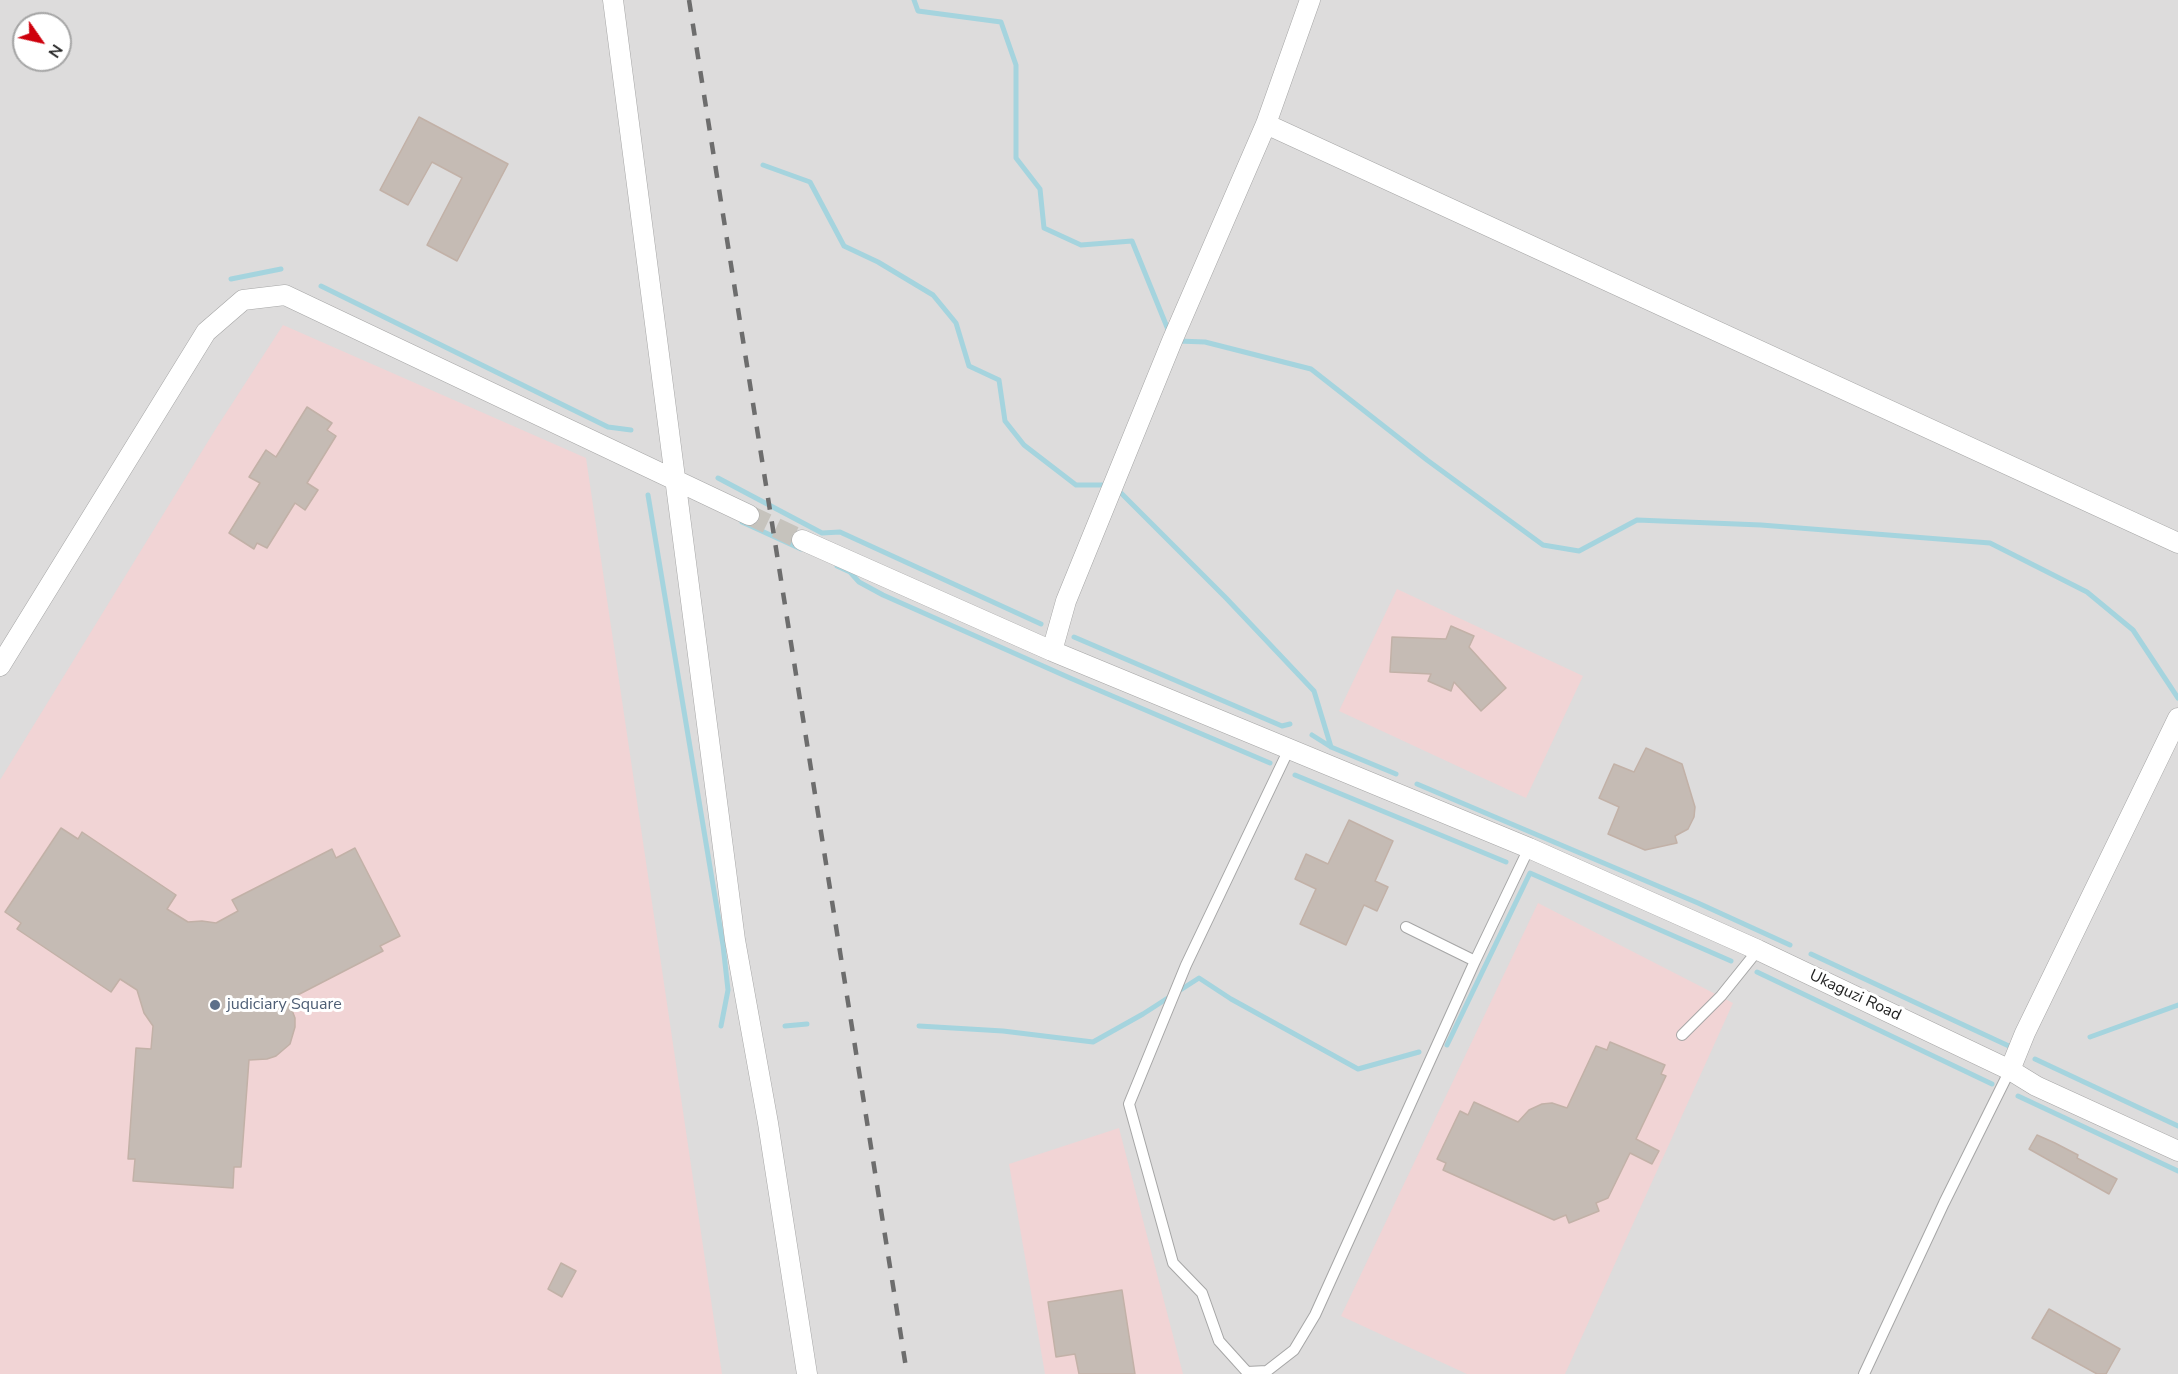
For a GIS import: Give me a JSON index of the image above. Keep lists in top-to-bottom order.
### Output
{
  "streets": {
    "street": ["Ukaguzi Road"]
  },
  "places": ["judiciary Square"],
  "north": "bottom right"
}
